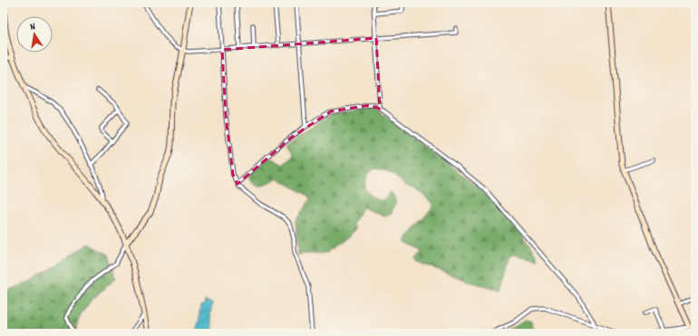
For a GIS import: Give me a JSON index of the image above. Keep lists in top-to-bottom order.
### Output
{
  "north": "top"
}
